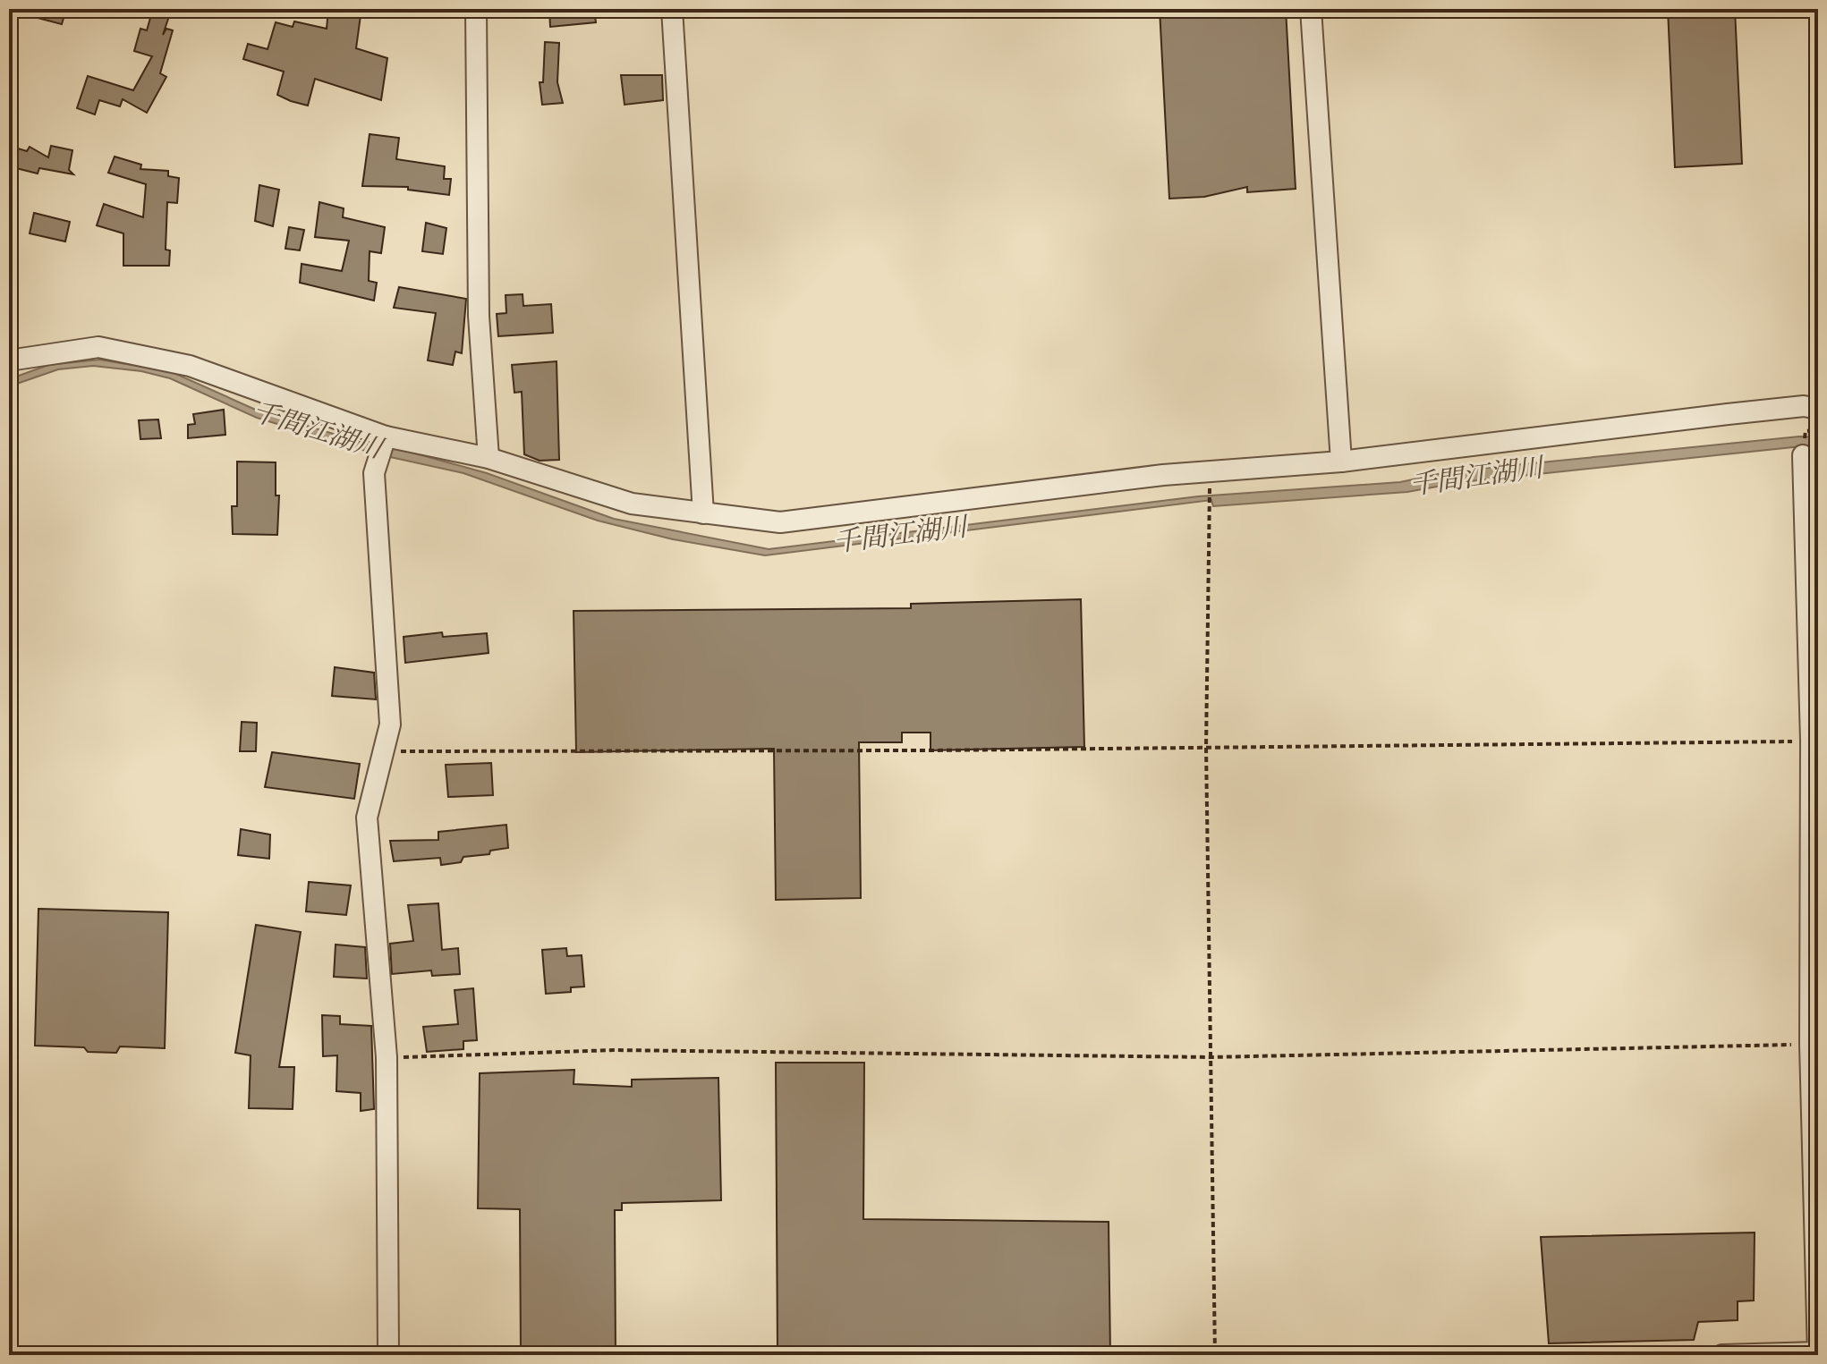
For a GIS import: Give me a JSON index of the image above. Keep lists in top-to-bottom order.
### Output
{
  "water": ["千間江湖川"]
}
